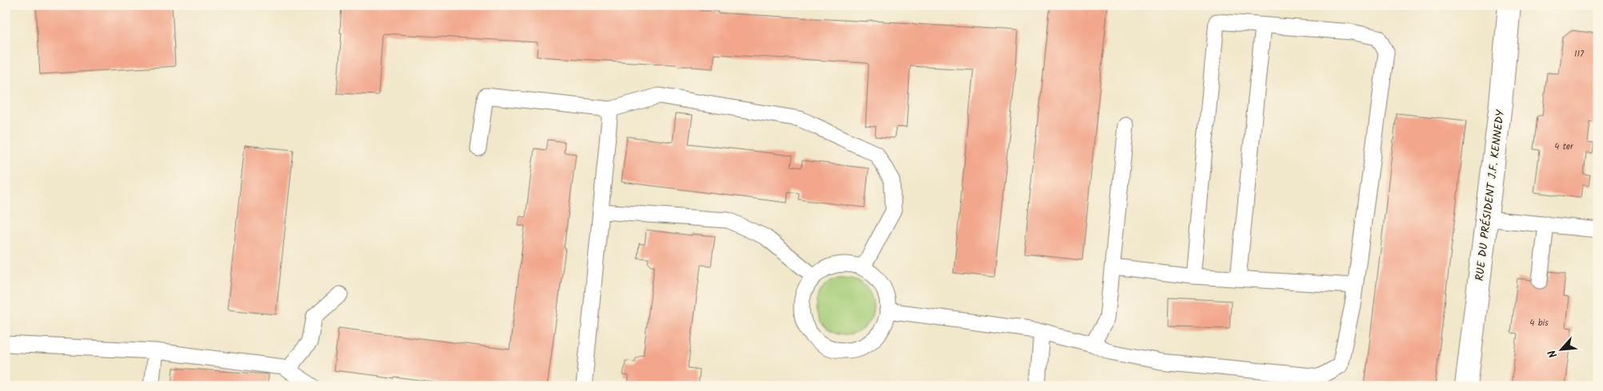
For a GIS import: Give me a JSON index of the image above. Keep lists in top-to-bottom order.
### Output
{
  "streets": {
    "street": ["RUE DU PRÉSIDENT J.F. KENNEDY"]
  },
  "house_numbers": ["117", "4 ter", "4 bis"],
  "north": "bottom left"
}
